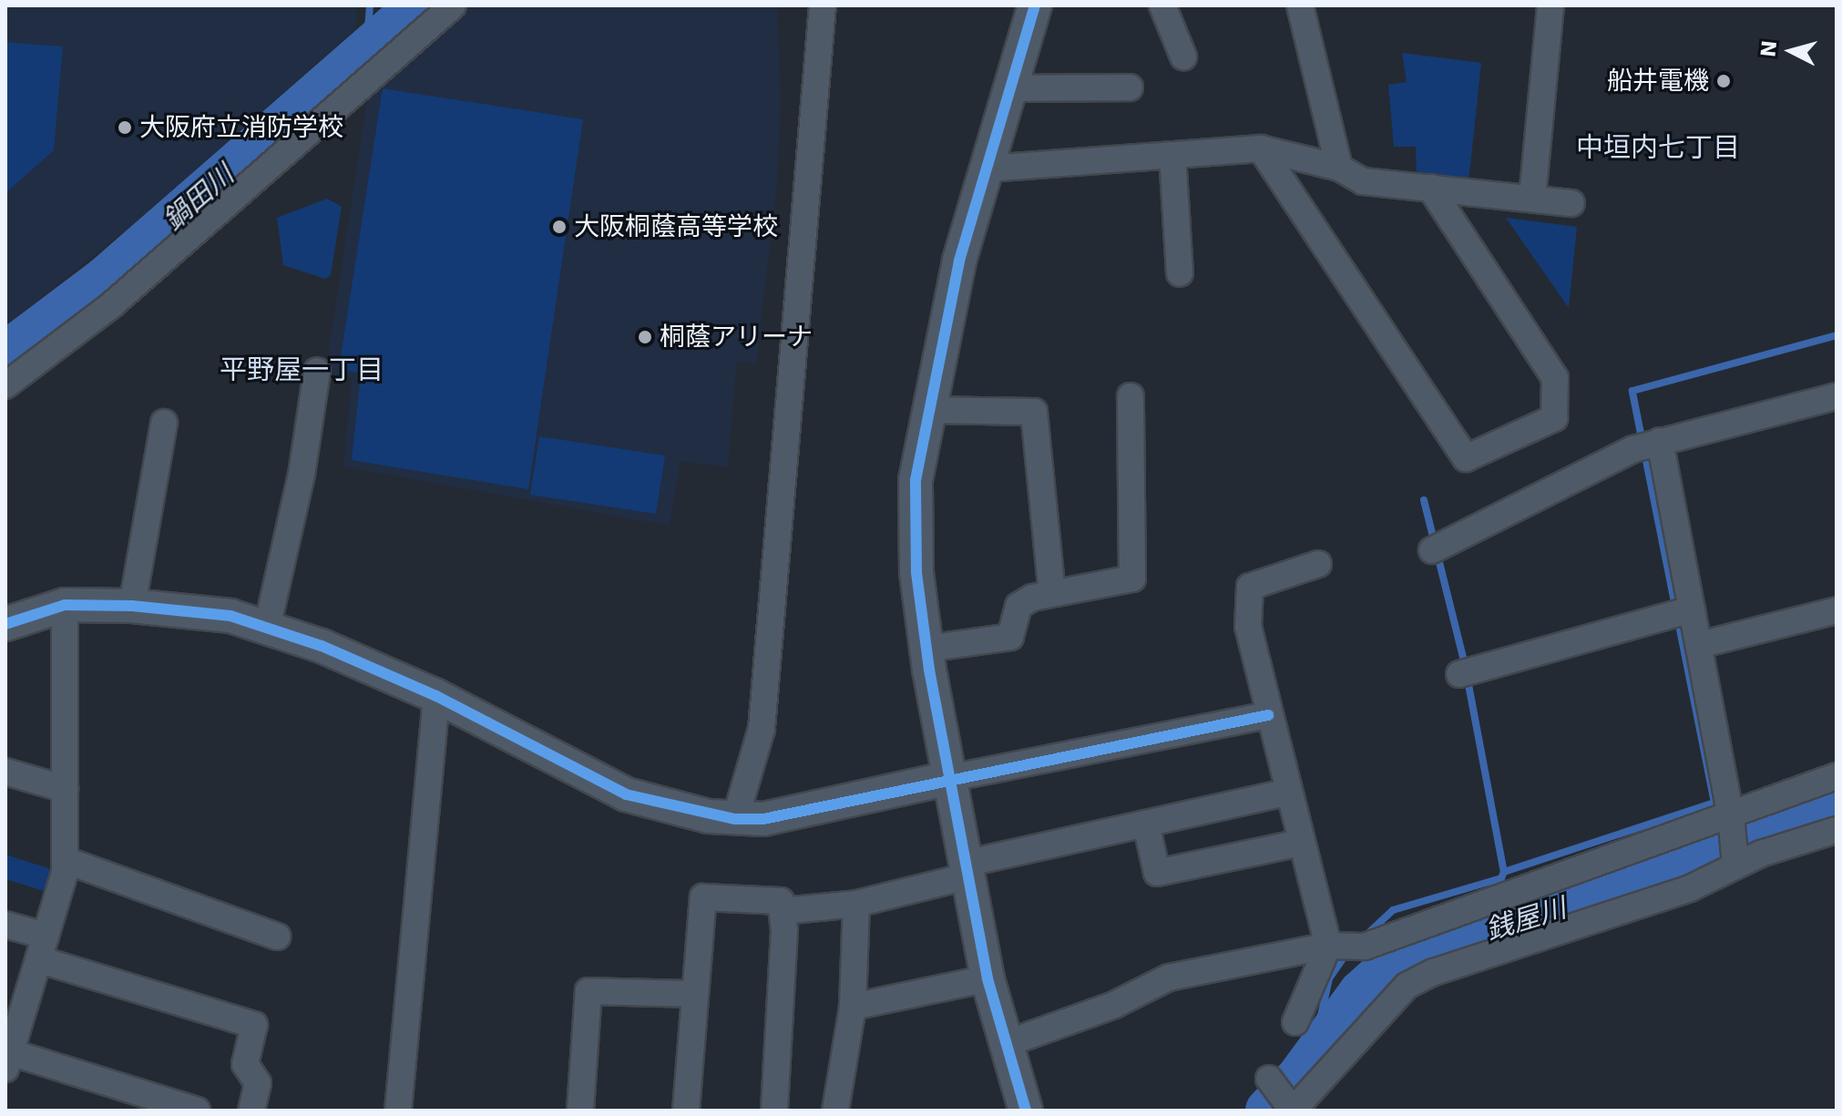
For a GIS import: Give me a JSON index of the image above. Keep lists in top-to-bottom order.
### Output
{
  "districts": ["中垣内七丁目", "平野屋一丁目"],
  "water": ["鍋田川", "銭屋川"],
  "places": [
    "船井電機",
    "大阪府立消防学校",
    "大阪桐蔭高等学校",
    "桐蔭アリーナ"
  ],
  "north": "left"
}
